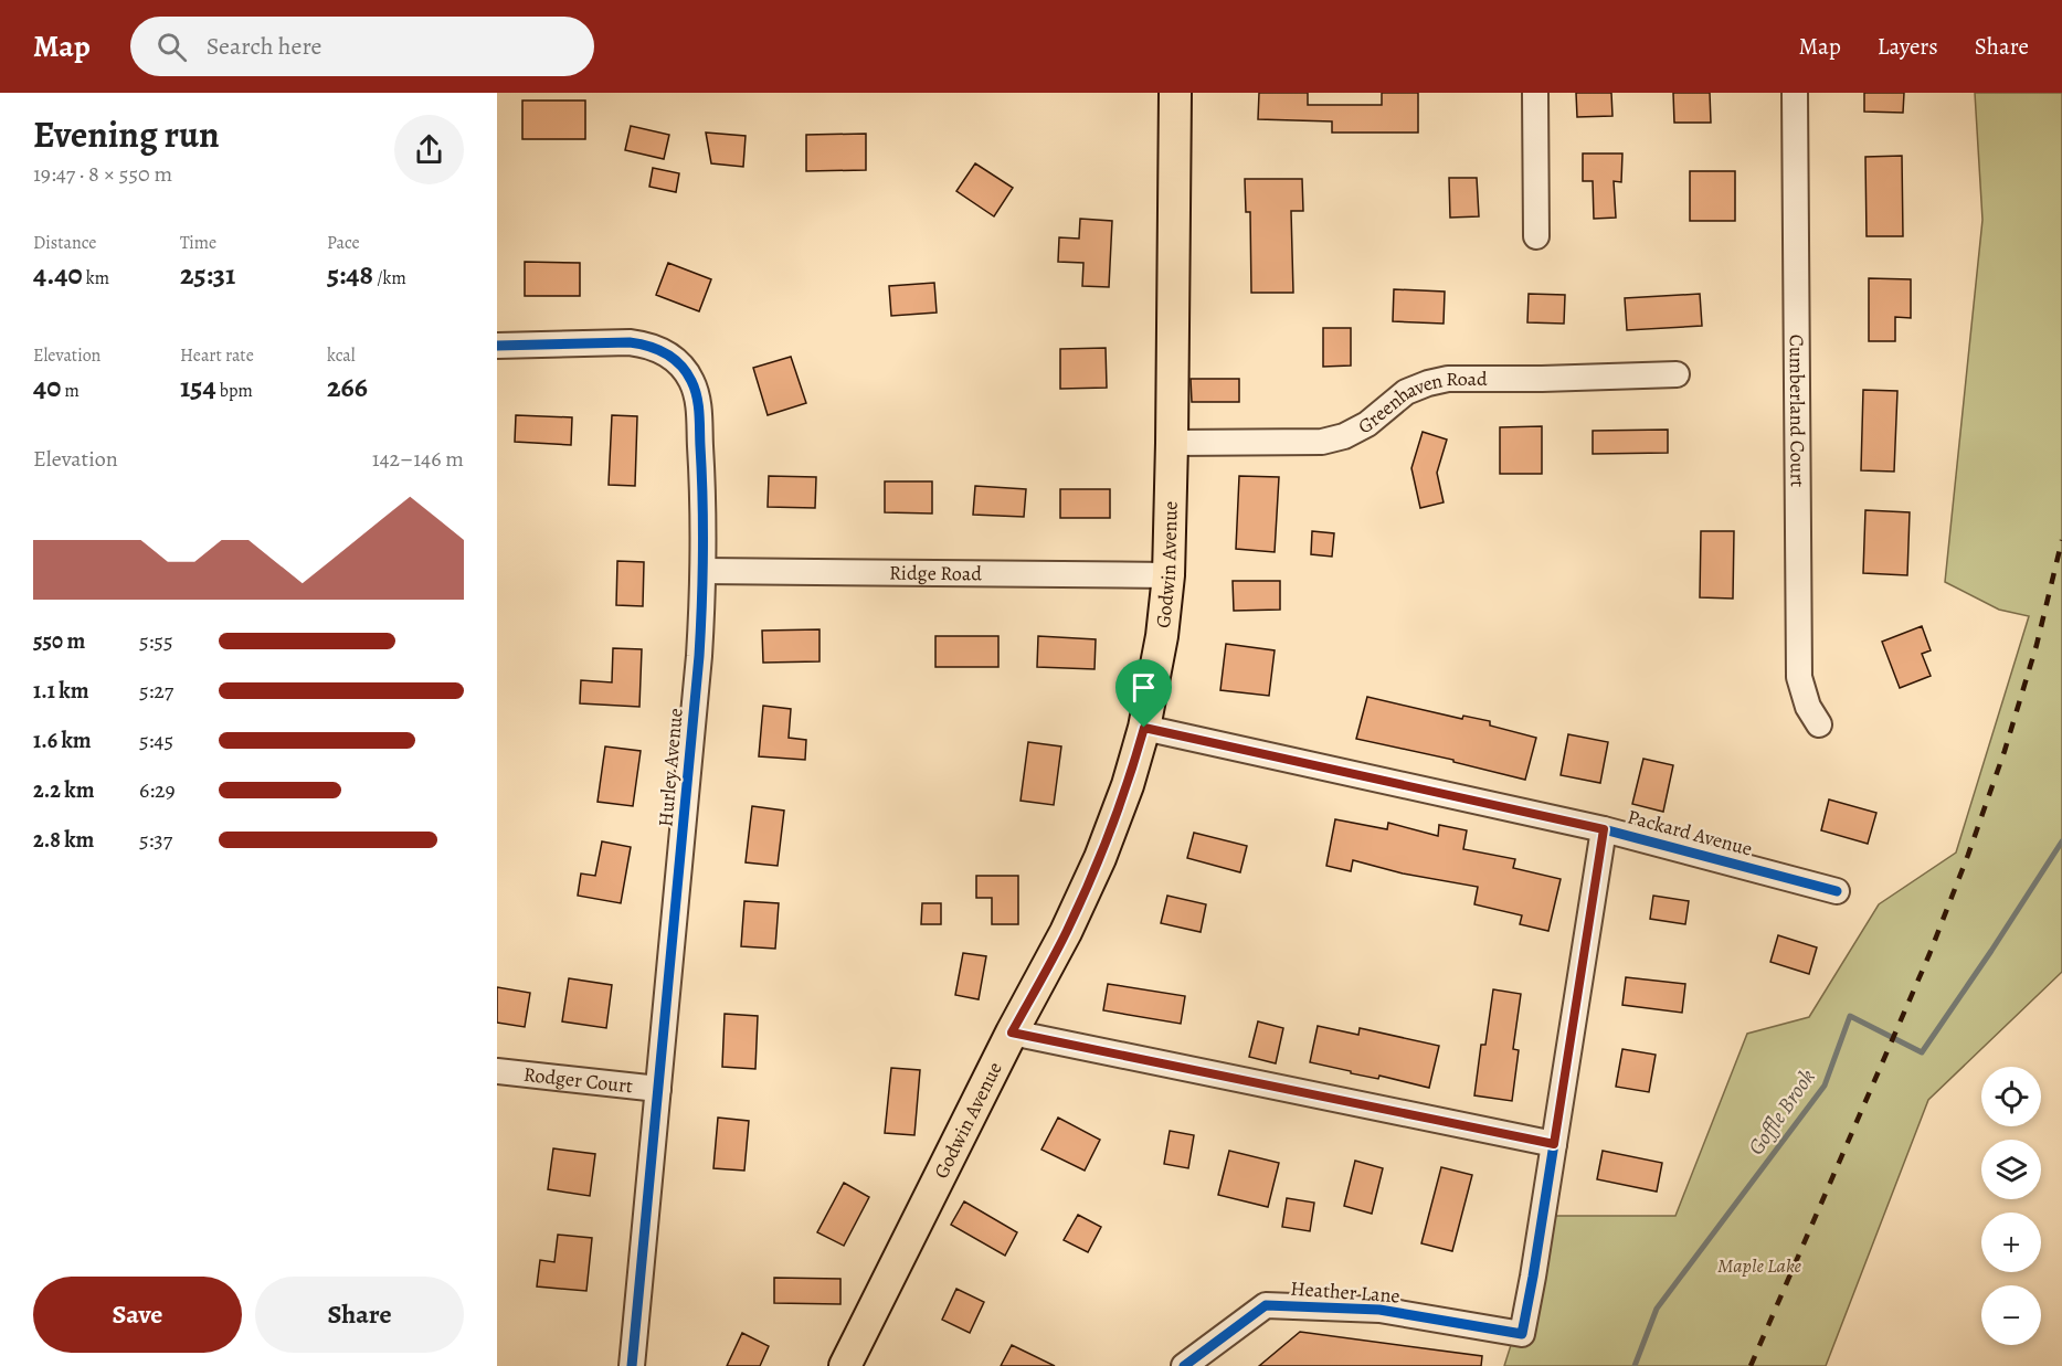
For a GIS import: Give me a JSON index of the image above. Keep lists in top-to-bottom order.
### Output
{
  "streets": {
    "main road": ["Godwin Avenue"],
    "street": [
      "Greenhaven Road",
      "Cumberland Court",
      "Ridge Road",
      "Hurley Avenue",
      "Packard Avenue",
      "Rodger Court",
      "Heather Lane"
    ]
  },
  "crossings": [
    ["Greenhaven Road", "Godwin Avenue"],
    ["Godwin Avenue", "Ridge Road"],
    ["Godwin Avenue", "Packard Avenue"],
    ["Ridge Road", "Hurley Avenue"],
    ["Hurley Avenue", "Rodger Court"]
  ],
  "water": ["Goffle Brook"],
  "parks": ["Maple Lake"],
  "page": {
    "header": "Map",
    "search": "Search here",
    "nav": ["Map", "Layers", "Share"],
    "heading": ["Evening run", "19:47 · 8 × 550 m"],
    "stats": [
      ["Distance", "4.40 km"],
      ["Time", "25:31"],
      ["Pace", "5:48 /km"],
      ["Elevation", "40 m"],
      ["Heart rate", "154 bpm"],
      ["kcal", "266"]
    ],
    "chart": ["Elevation", "142–146 m"],
    "list": [
      {
        "name": "550 m",
        "note": "5:55"
      },
      {
        "name": "1.1 km",
        "note": "5:27"
      },
      {
        "name": "1.6 km",
        "note": "5:45"
      },
      {
        "name": "2.2 km",
        "note": "6:29"
      },
      {
        "name": "2.8 km",
        "note": "5:37"
      }
    ],
    "map_buttons": ["+", "−"],
    "buttons": ["Save", "Share"]
  }
}
